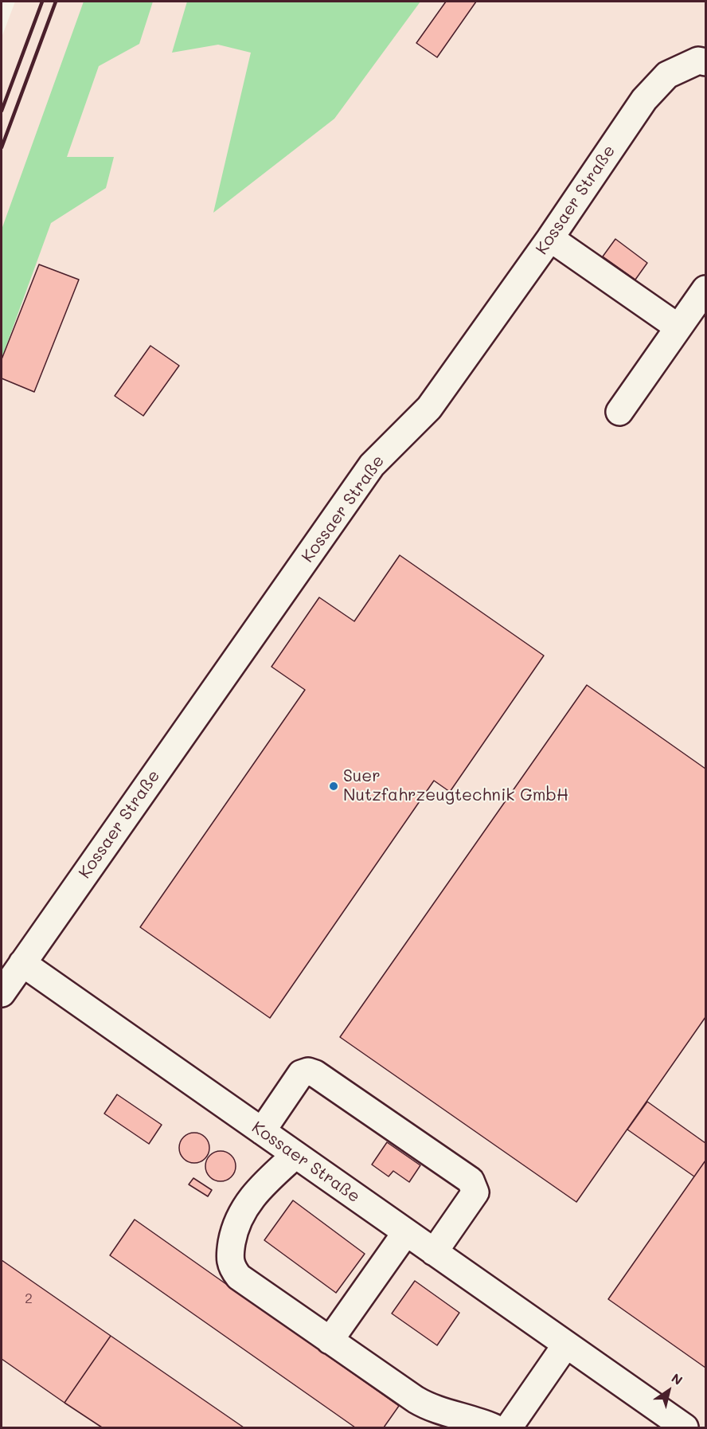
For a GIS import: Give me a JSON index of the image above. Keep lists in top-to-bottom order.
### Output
{
  "streets": {
    "lane": ["Kossaer Straße"]
  },
  "places": ["Suer Nutzfahrzeugtechnik GmbH"],
  "house_numbers": ["2"],
  "north": "top right"
}
